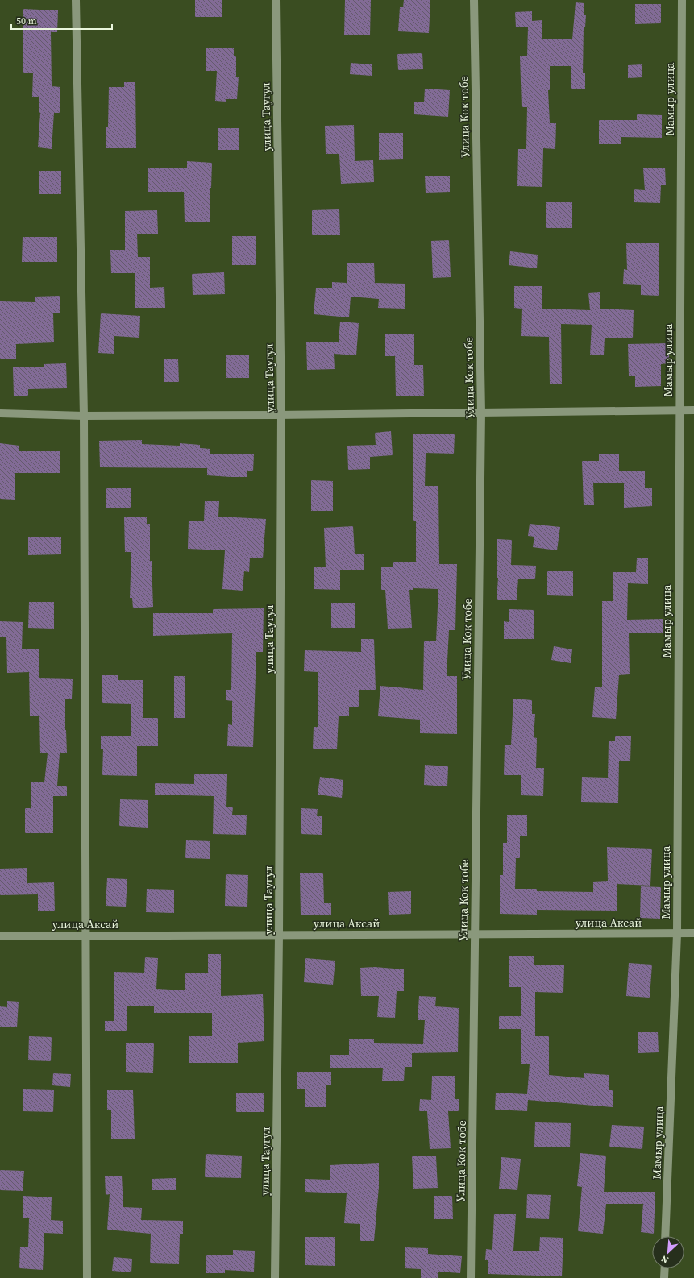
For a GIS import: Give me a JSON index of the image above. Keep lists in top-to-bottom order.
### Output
{
  "streets": {
    "street": [
      "Мамыр улица",
      "улица Таугул",
      "Улица Кок тобе",
      "улица Аксай"
    ]
  },
  "crossings": [
    ["Мамыр улица", "улица Аксай"],
    ["улица Таугул", "улица Аксай"],
    ["Улица Кок тобе", "улица Аксай"]
  ],
  "scale_bar": "50 m",
  "north": "bottom left"
}
